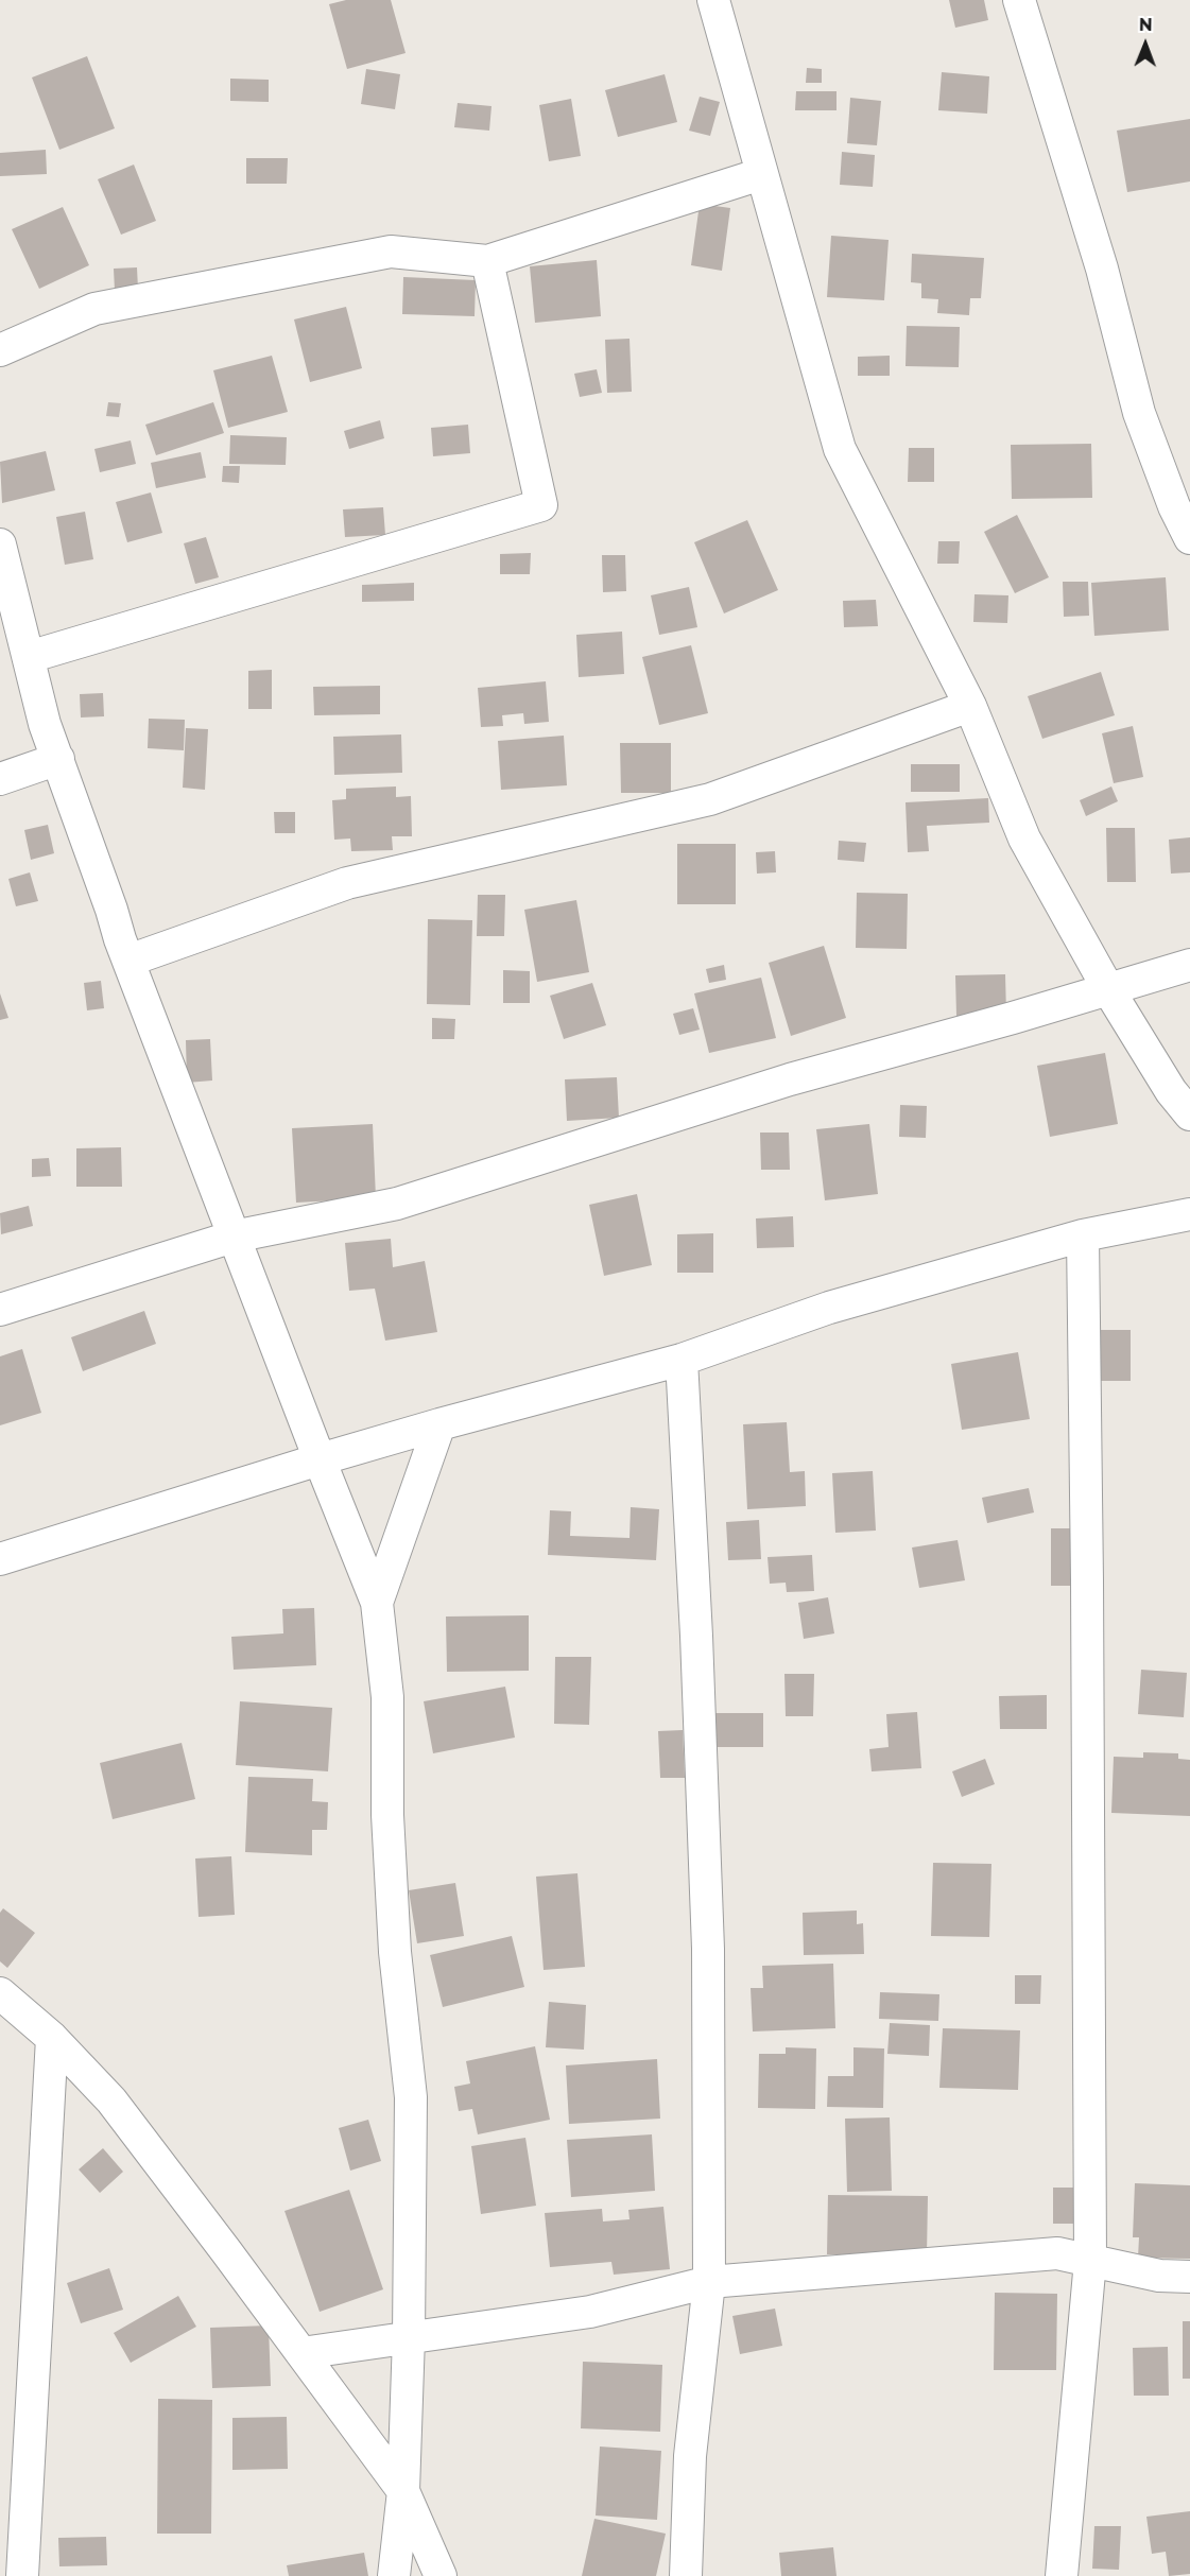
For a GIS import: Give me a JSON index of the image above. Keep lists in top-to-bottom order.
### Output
{
  "north": "top"
}
